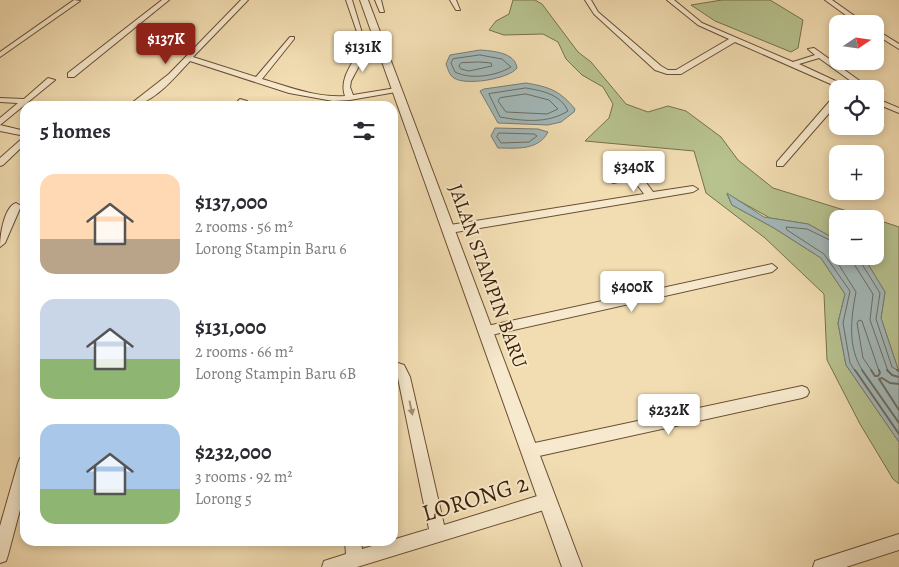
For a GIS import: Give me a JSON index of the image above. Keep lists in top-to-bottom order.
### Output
{
  "streets": {
    "street": ["JALAN STAMPIN BARU", "LORONG 2"]
  },
  "crossings": [
    ["JALAN STAMPIN BARU", "LORONG 2"]
  ],
  "north": "right",
  "page": {
    "map_buttons": ["+", "−"],
    "price": [
      "$137K",
      "$131K",
      "$340K",
      "$400K",
      "$232K"
    ],
    "heading": "5 homes",
    "list": [
      {
        "name": "$137,000",
        "note": "2 rooms · 56 m² · Lorong Stampin Baru 6"
      },
      {
        "name": "$131,000",
        "note": "2 rooms · 66 m² · Lorong Stampin Baru 6B"
      },
      {
        "name": "$232,000",
        "note": "3 rooms · 92 m² · Lorong 5"
      }
    ]
  }
}
